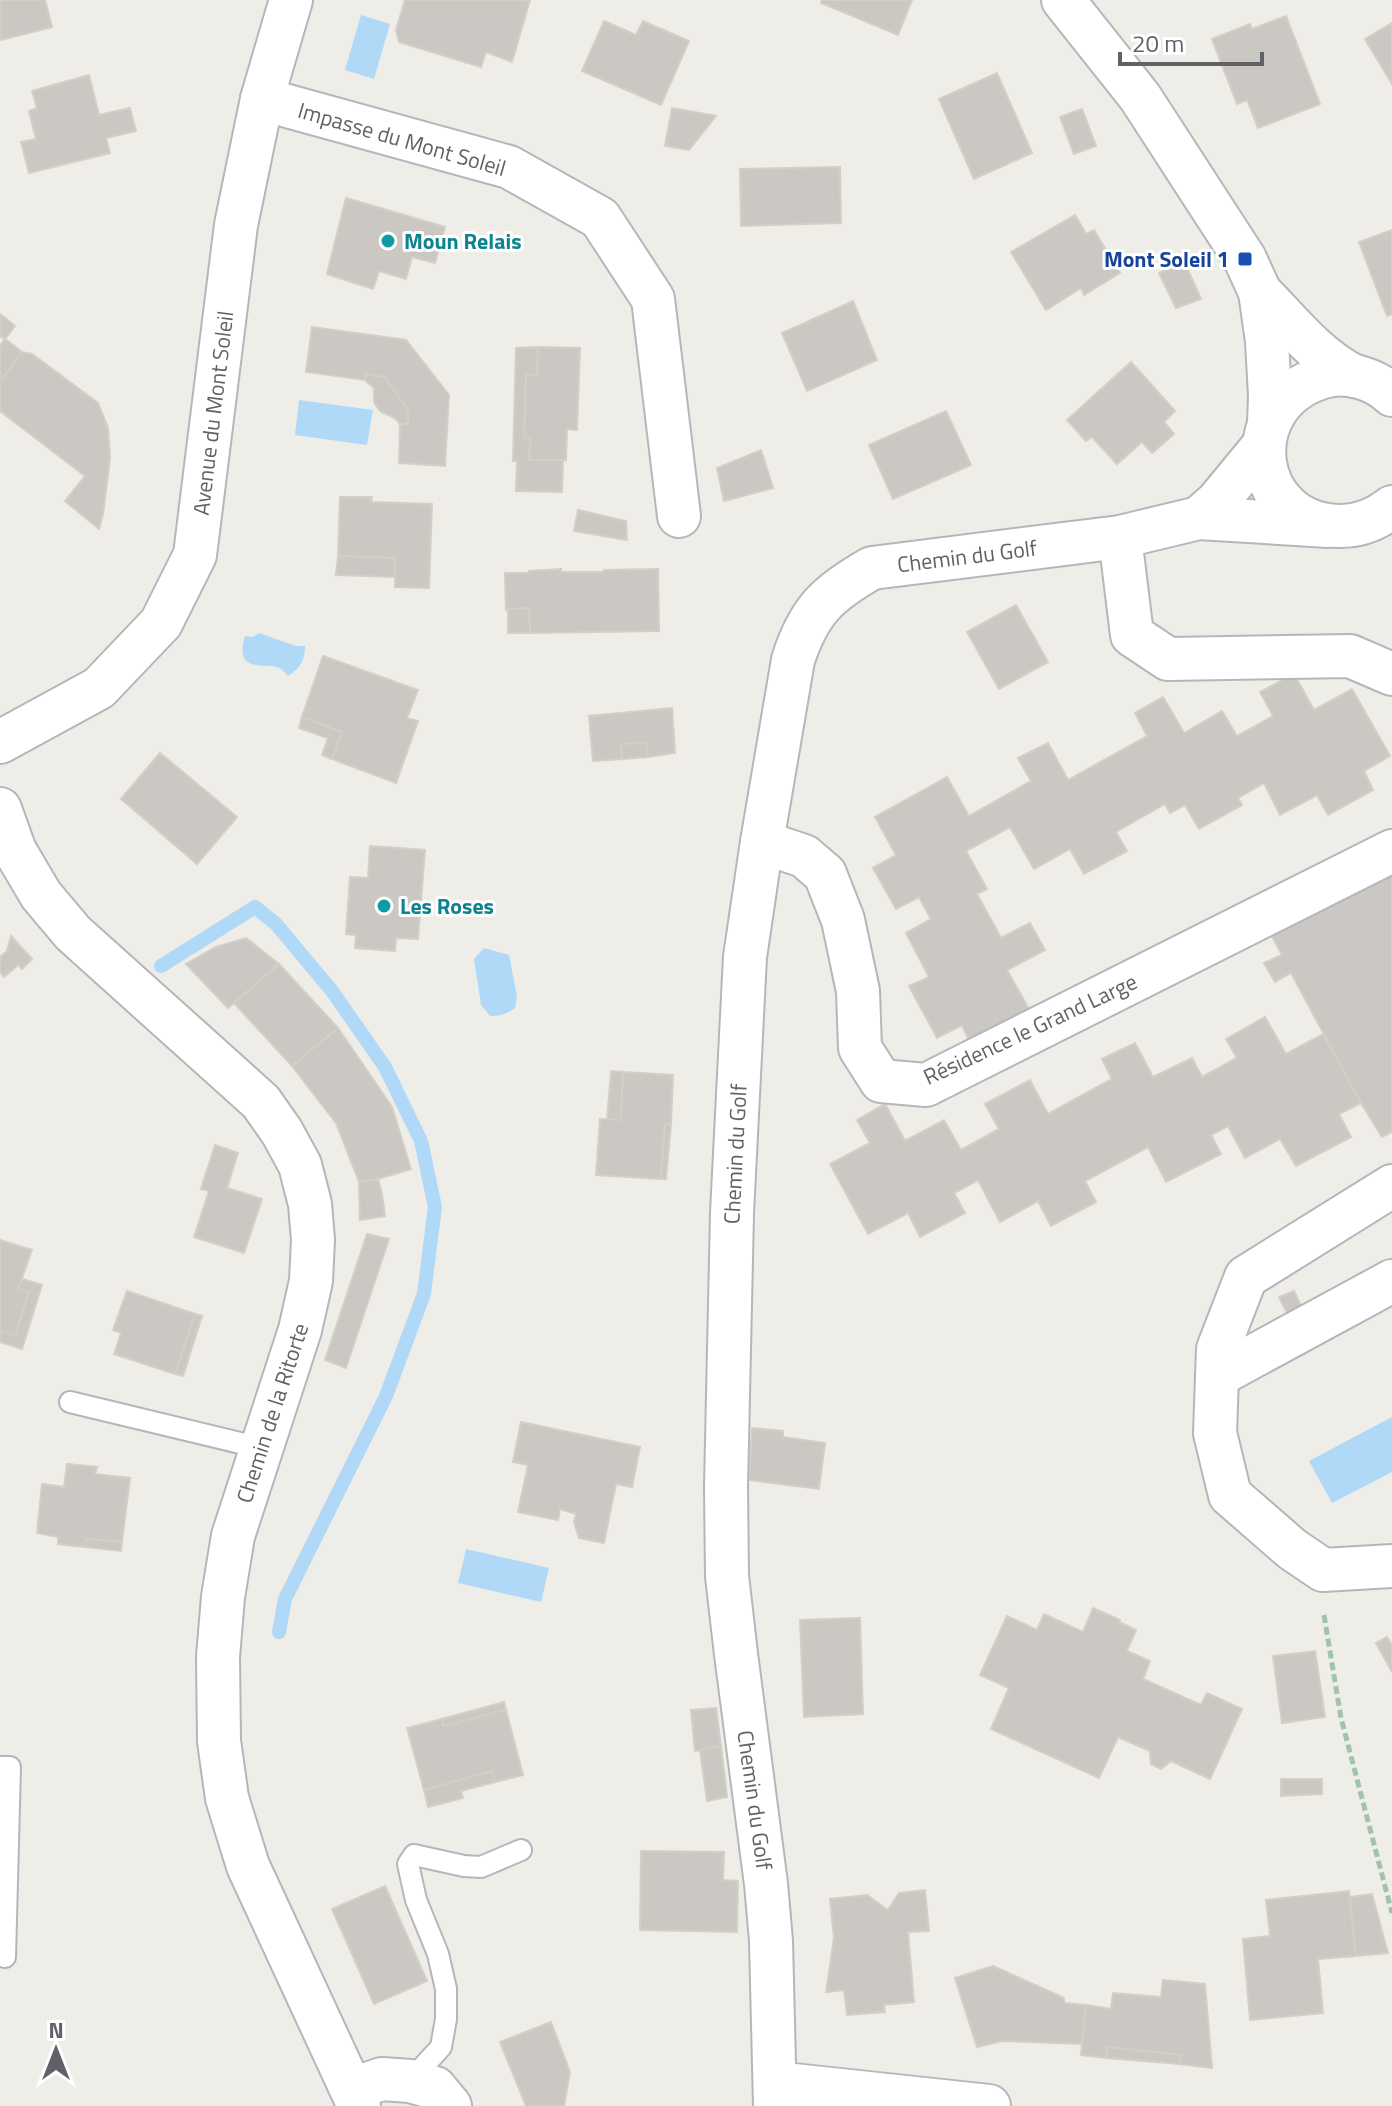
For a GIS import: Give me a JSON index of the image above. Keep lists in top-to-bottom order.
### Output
{
  "streets": {
    "street": [
      "Impasse du Mont Soleil",
      "Avenue du Mont Soleil",
      "Chemin du Golf",
      "Résidence le Grand Large",
      "Chemin de la Ritorte"
    ]
  },
  "crossings": [
    ["Impasse du Mont Soleil", "Avenue du Mont Soleil"],
    ["Chemin du Golf", "Résidence le Grand Large"]
  ],
  "places": {
    "other": ["Moun Relais", "Les Roses"],
    "transit": ["Mont Soleil 1"]
  },
  "scale_bar": "20 m",
  "north": "top"
}
